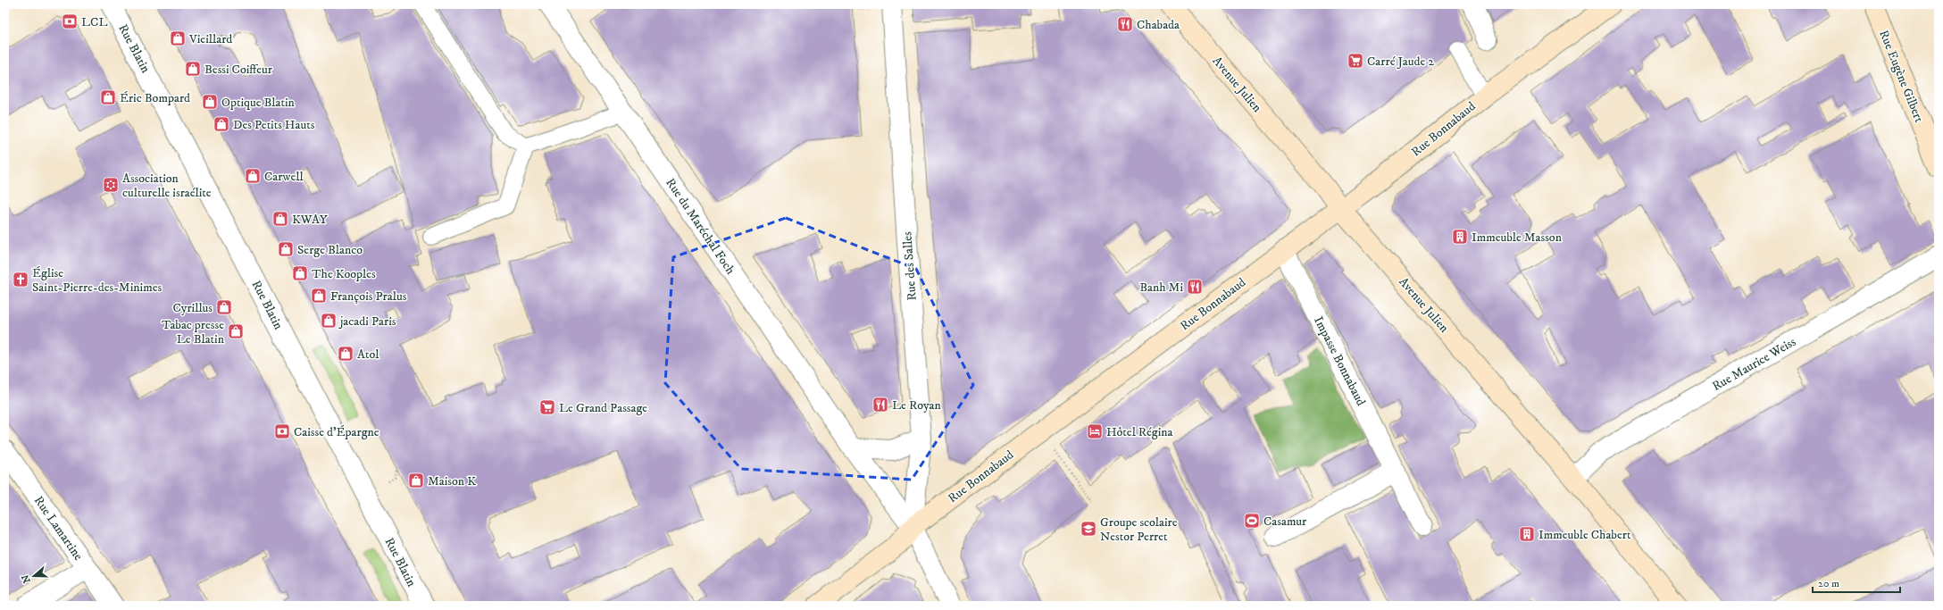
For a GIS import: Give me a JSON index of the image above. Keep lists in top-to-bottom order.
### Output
{
  "streets": {
    "main road": ["Rue Eugène Gilbert", "Avenue Julien", "Rue Bonnabaud"],
    "street": [
      "Rue Blatin",
      "Rue du Maréchal Foch",
      "Rue des Salles",
      "Impasse Bonnabaud",
      "Rue Maurice Weiss",
      "Rue Lamartine"
    ]
  },
  "crossings": [
    ["Avenue Julien", "Rue Bonnabaud"],
    ["Avenue Julien", "Rue Maurice Weiss"],
    ["Rue Bonnabaud", "Rue du Maréchal Foch"],
    ["Rue Bonnabaud", "Rue des Salles"],
    ["Rue Bonnabaud", "Impasse Bonnabaud"],
    ["Rue du Maréchal Foch", "Rue des Salles"]
  ],
  "places": {
    "bank": ["LCL", "Caisse d'Épargne"],
    "restaurant": ["Chabada", "Banh Mi", "Le Royan"],
    "shop": [
      "Vieillard",
      "Bessi Coiffeur",
      "Éric Bompard",
      "Optique Blatin",
      "Des Petits Hauts",
      "Carwell",
      "KWAY",
      "Serge Blanco",
      "The Kooples",
      "François Pralus",
      "Cyrillus",
      "jacadi Paris",
      "Tabac presse Le Blatin",
      "Atol",
      "Maison K"
    ],
    "supermarket": ["Carré Jaude 2", "Le Grand Passage"],
    "synagogue": ["Association culturelle israélite"],
    "building": ["Immeuble Masson", "Immeuble Chabert"],
    "church": ["Église Saint-Pierre-des-Minimes"],
    "hotel": ["Hôtel Régina"],
    "sports": ["Casamur"],
    "school or university": ["Groupe scolaire Nestor Perret"]
  },
  "scale_bar": "20 m",
  "north": "left"
}
